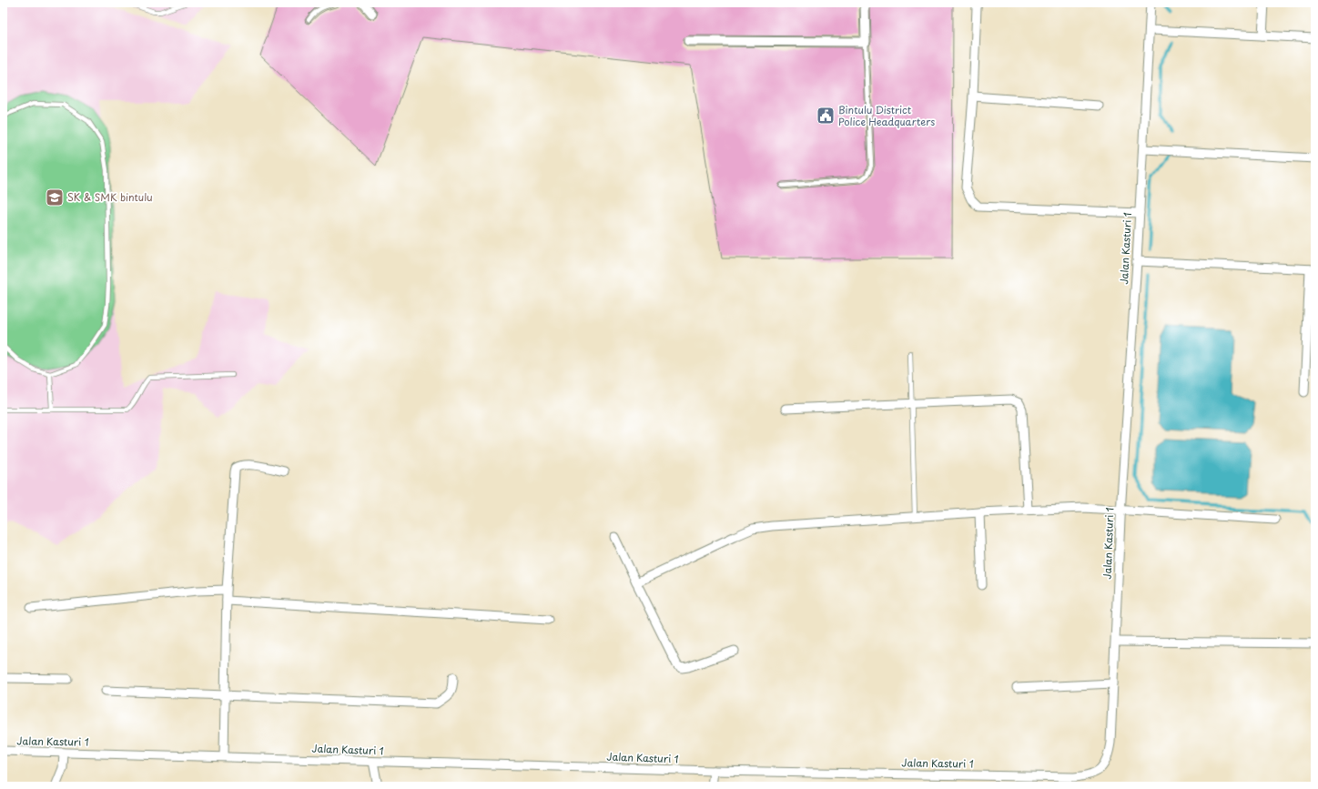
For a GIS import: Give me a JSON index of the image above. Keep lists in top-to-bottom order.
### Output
{
  "streets": {
    "street": ["Jalan Kasturi 1"]
  },
  "places": {
    "public building": ["Bintulu District Police Headquarters"],
    "school or university": ["SK & SMK bintulu"]
  }
}
